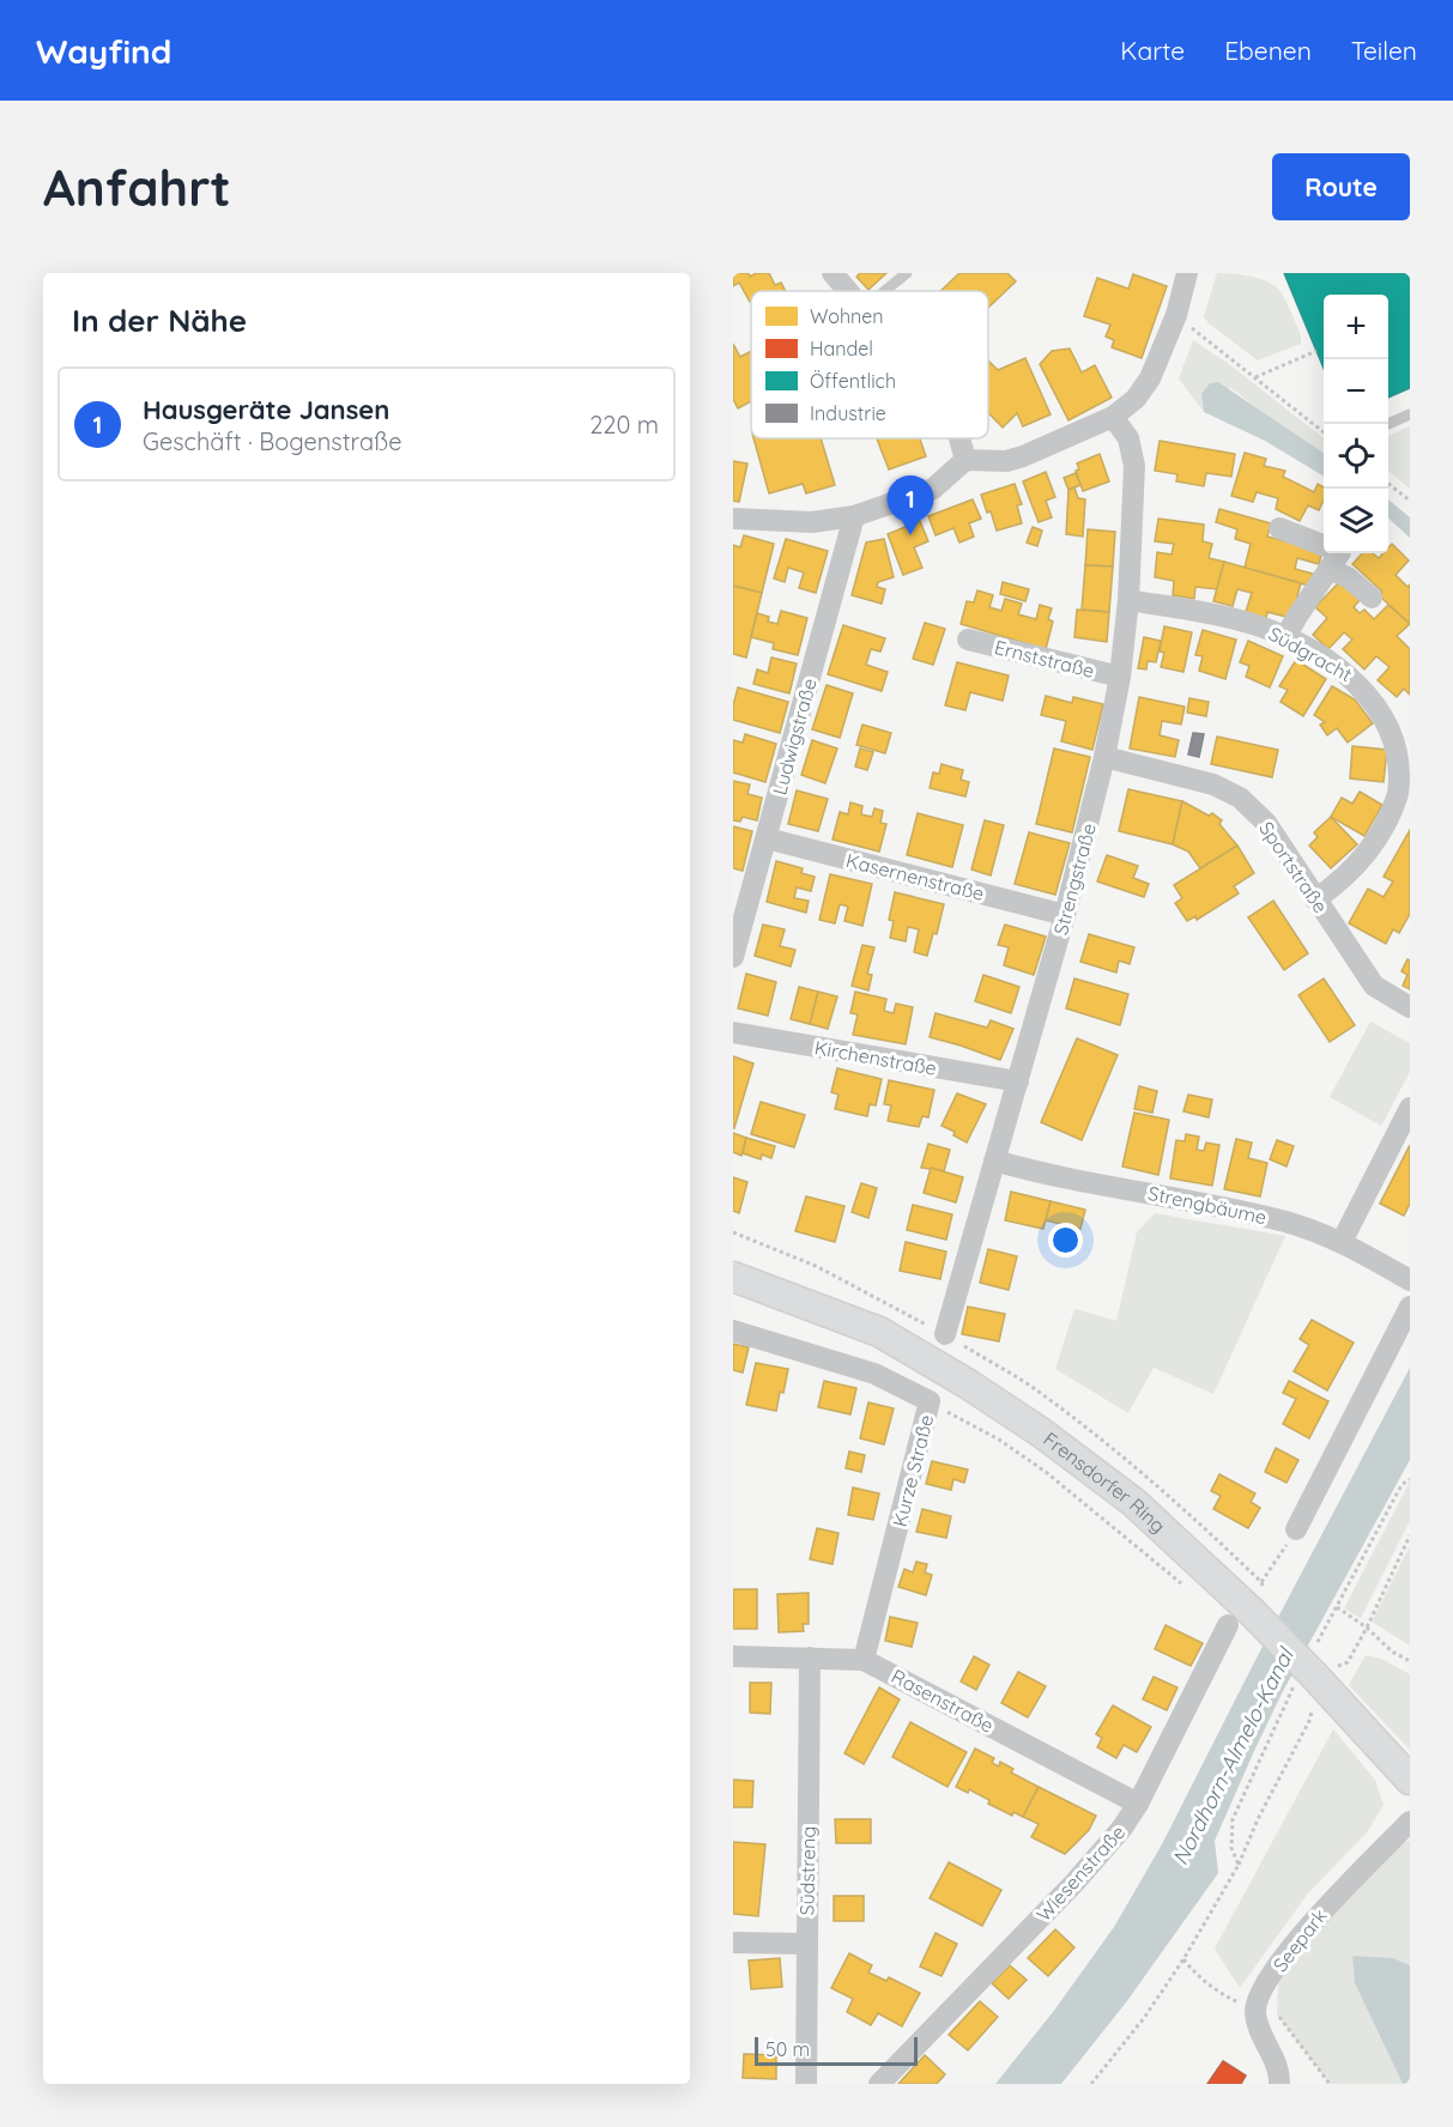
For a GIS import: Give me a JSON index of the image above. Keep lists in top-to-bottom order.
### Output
{
  "streets": {
    "street": [
      "Südgracht",
      "Ernststraße",
      "Ludwigstraße",
      "Sportstraße",
      "Kasernenstraße",
      "Strengstraße",
      "Kirchenstraße",
      "Strengbäume",
      "Kurze Straße",
      "Frensdorfer Ring",
      "Rasenstraße",
      "Südstreng",
      "Wiesenstraße",
      "Seepark"
    ]
  },
  "crossings": [
    ["Südgracht", "Sportstraße"],
    ["Südgracht", "Strengstraße"],
    ["Ernststraße", "Strengstraße"],
    ["Ludwigstraße", "Kasernenstraße"],
    ["Sportstraße", "Strengstraße"],
    ["Kasernenstraße", "Strengstraße"],
    ["Strengstraße", "Kirchenstraße"],
    ["Strengstraße", "Strengbäume"],
    ["Kurze Straße", "Rasenstraße"],
    ["Frensdorfer Ring", "Wiesenstraße"],
    ["Rasenstraße", "Südstreng"],
    ["Rasenstraße", "Wiesenstraße"]
  ],
  "water": ["Nordhorn-Almelo-Kanal"],
  "legend": [
    "Wohnen",
    "Handel",
    "Öffentlich",
    "Industrie"
  ],
  "scale_bar": "50 m",
  "page": {
    "header": "Wayfind",
    "nav": ["Karte", "Ebenen", "Teilen"],
    "buttons": "Route",
    "title": "Anfahrt",
    "heading": "In der Nähe",
    "map_buttons": ["+", "−"],
    "list": [
      {
        "mark": "1",
        "name": "Hausgeräte Jansen",
        "note": "Geschäft · Bogenstraße",
        "value": "220 m"
      }
    ],
    "pins": "1",
    "scale": "50 m"
  }
}
